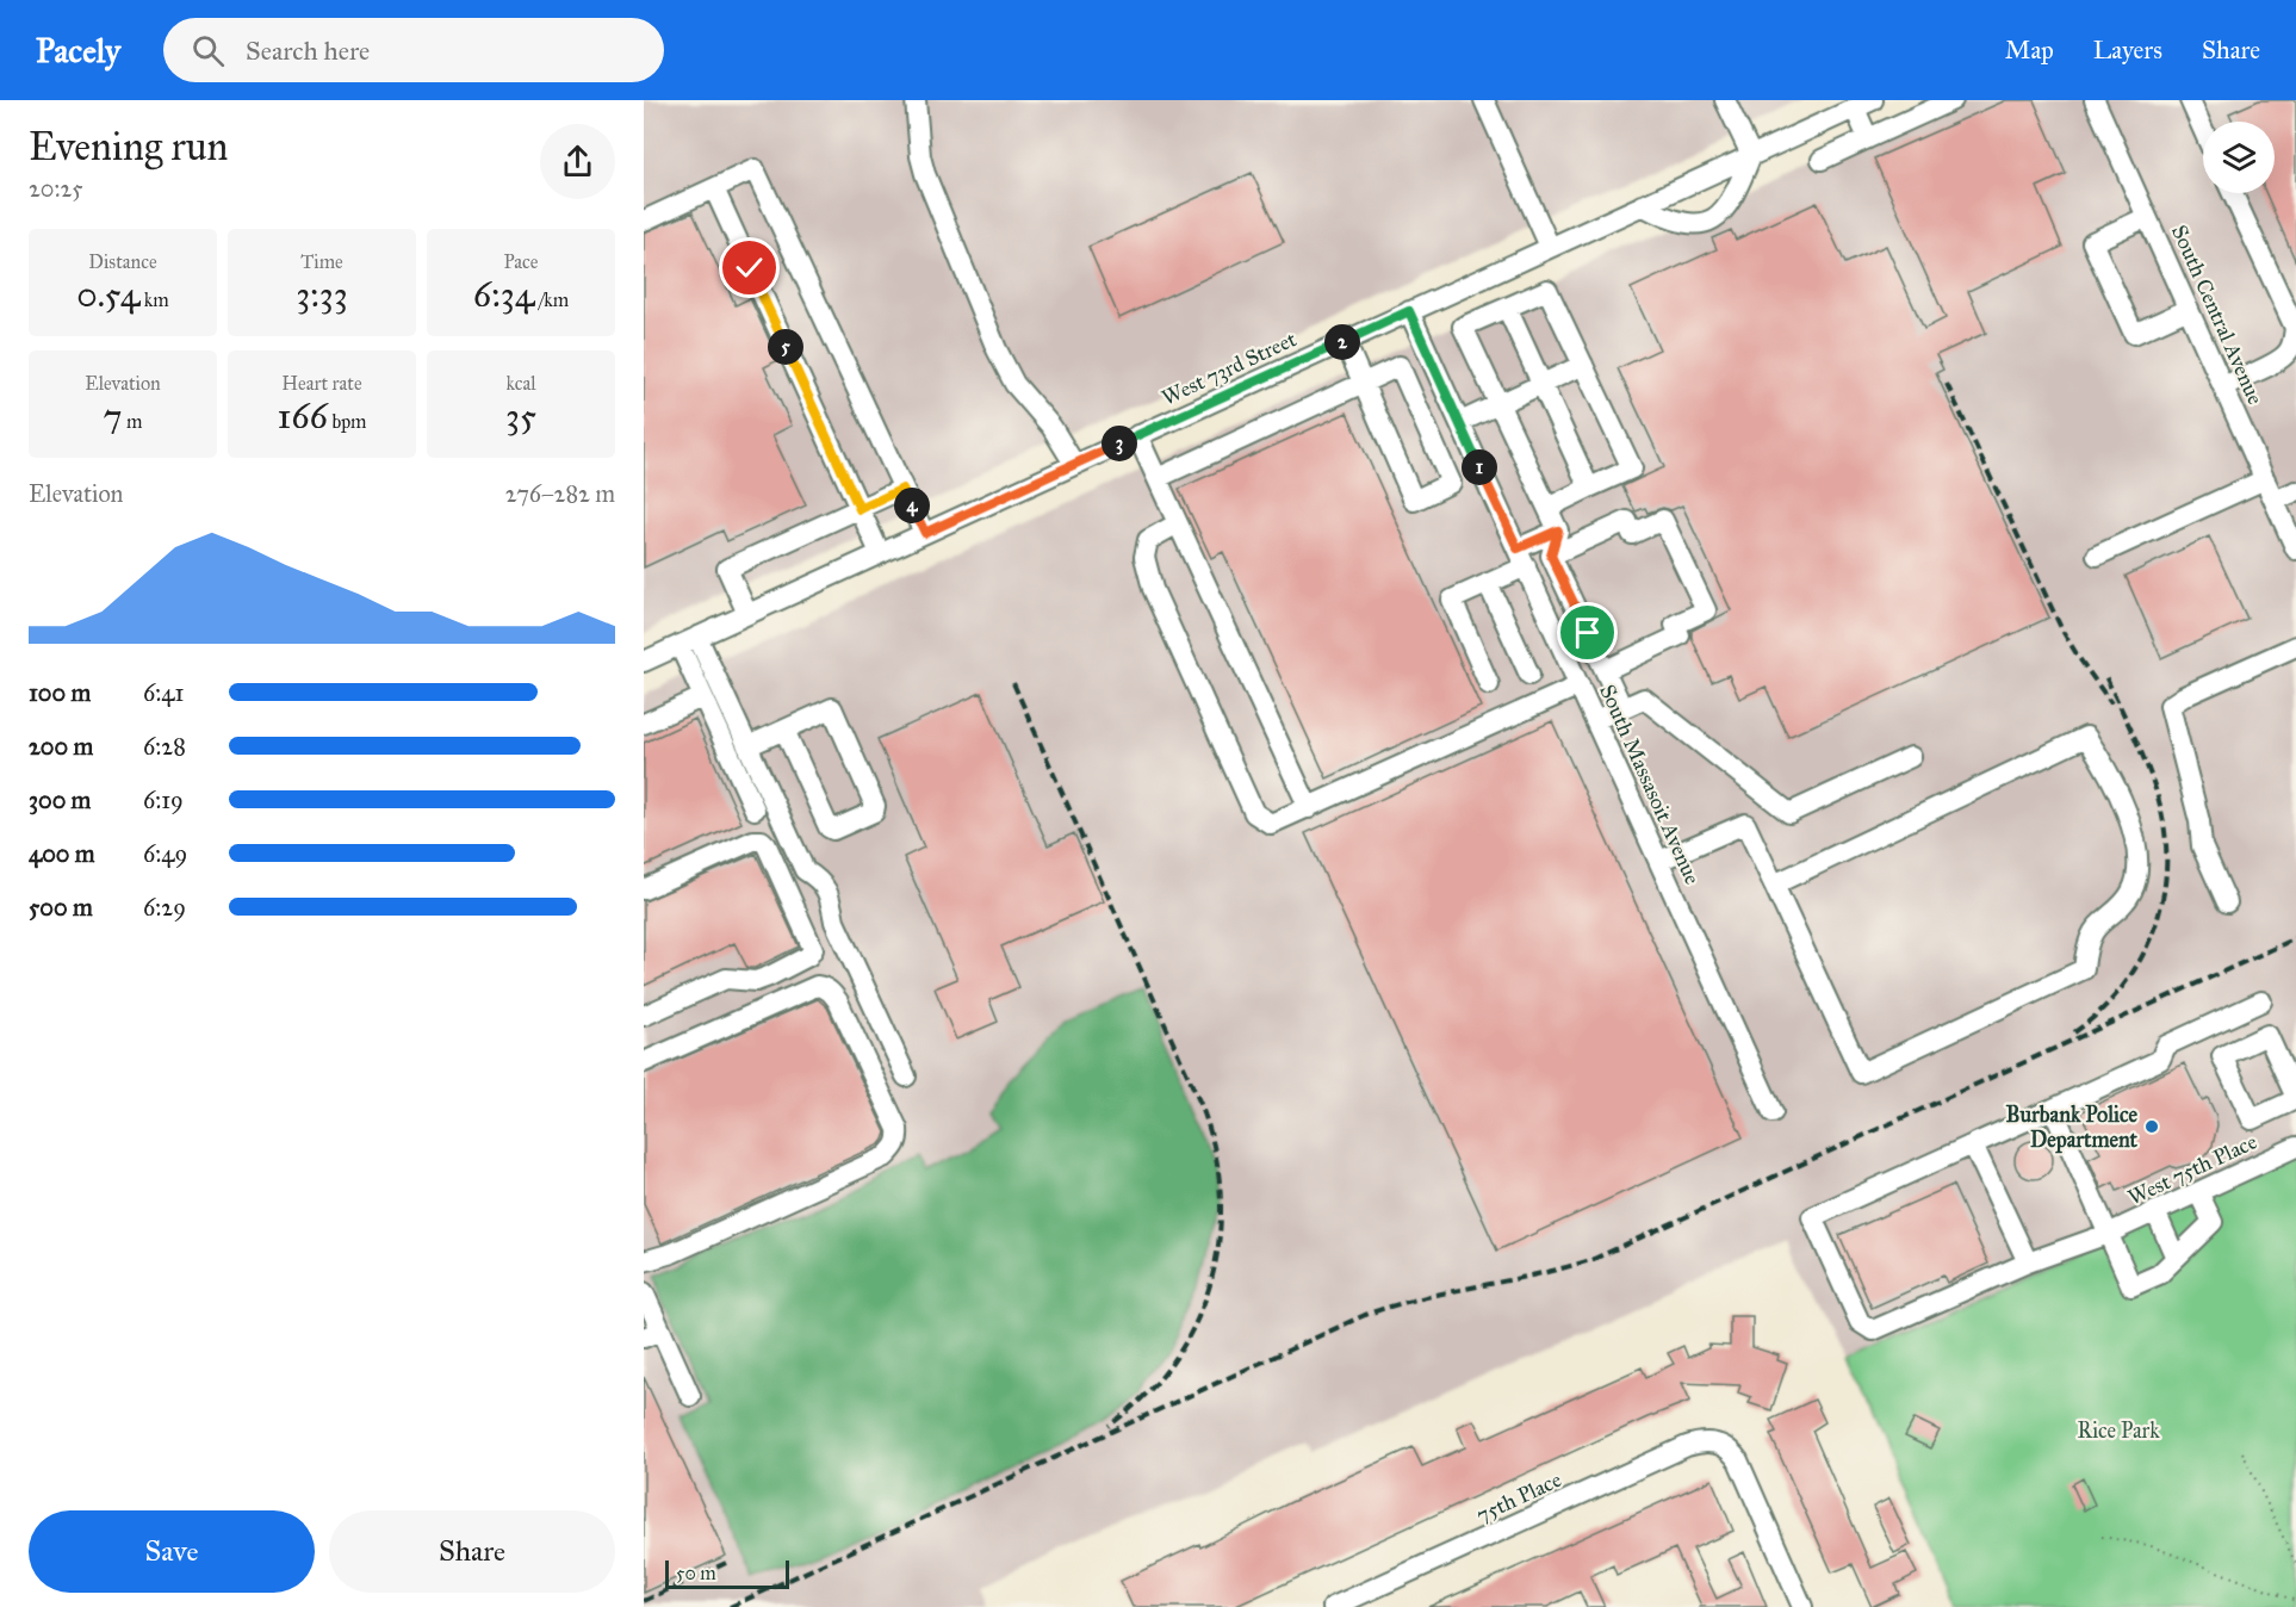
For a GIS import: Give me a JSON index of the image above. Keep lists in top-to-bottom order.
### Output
{
  "streets": {
    "street": [
      "South Central Avenue",
      "West 73rd Street",
      "South Massasoit Avenue",
      "West 75th Place",
      "75th Place"
    ]
  },
  "crossings": [
    ["West 73rd Street", "South Massasoit Avenue"]
  ],
  "parks": ["Rice Park"],
  "places": ["Burbank Police Department"],
  "scale_bar": "50 m",
  "page": {
    "header": "Pacely",
    "search": "Search here",
    "nav": ["Map", "Layers", "Share"],
    "heading": ["Evening run", "20:25"],
    "stats": [
      ["Distance", "0.54 km"],
      ["Time", "3:33"],
      ["Pace", "6:34 /km"],
      ["Elevation", "7 m"],
      ["Heart rate", "166 bpm"],
      ["kcal", "35"]
    ],
    "pins": [
      "2",
      "5",
      "3",
      "1",
      "4"
    ],
    "chart": ["Elevation", "276–282 m"],
    "list": [
      {
        "name": "100 m",
        "note": "6:41"
      },
      {
        "name": "200 m",
        "note": "6:28"
      },
      {
        "name": "300 m",
        "note": "6:19"
      },
      {
        "name": "400 m",
        "note": "6:49"
      },
      {
        "name": "500 m",
        "note": "6:29"
      }
    ],
    "buttons": ["Save", "Share"],
    "scale": "50 m"
  }
}
